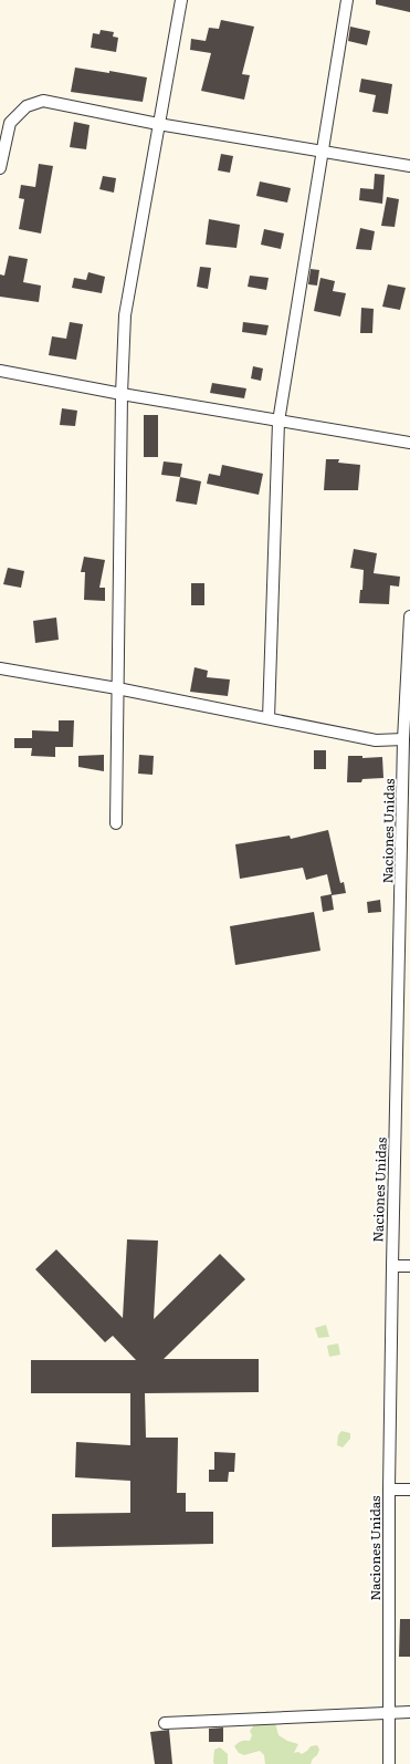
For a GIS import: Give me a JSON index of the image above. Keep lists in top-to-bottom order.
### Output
{
  "streets": {
    "street": ["Naciones Unidas"]
  }
}
